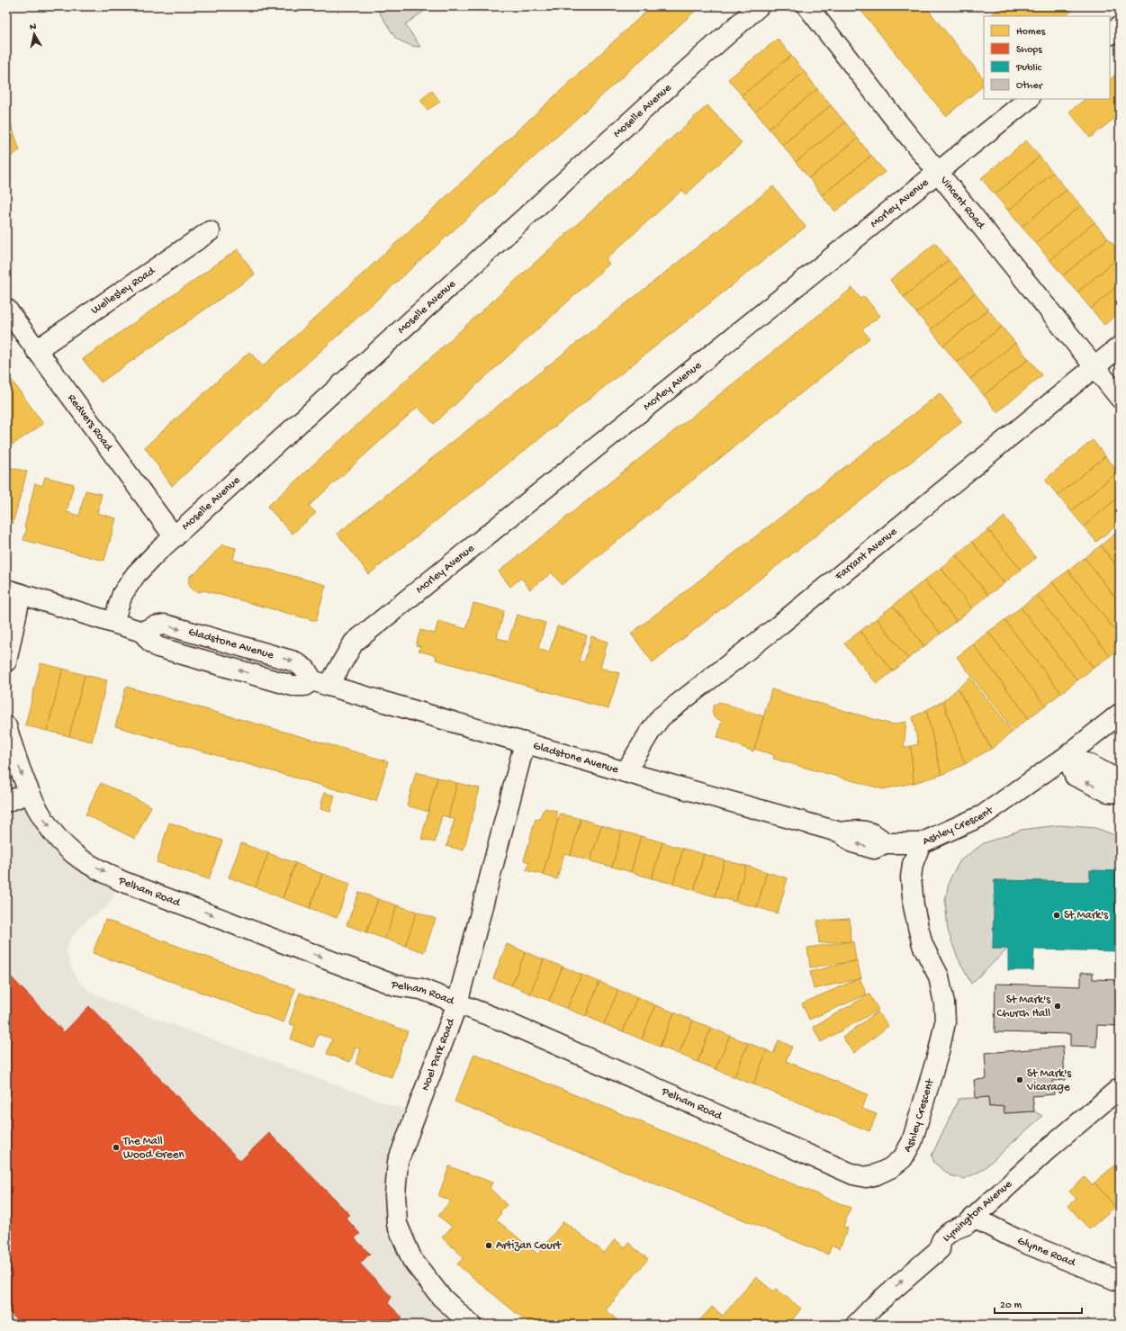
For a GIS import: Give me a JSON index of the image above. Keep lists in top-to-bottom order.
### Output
{
  "streets": {
    "street": [
      "Moselle Avenue",
      "Morley Avenue",
      "Vincent Road",
      "Wellesley Road",
      "Redvers Road",
      "Farrant Avenue",
      "Gladstone Avenue",
      "Ashley Crescent",
      "Pelham Road",
      "Noel Park Road",
      "Lymington Avenue",
      "Glynne Road"
    ]
  },
  "crossings": [
    ["Moselle Avenue", "Redvers Road"],
    ["Moselle Avenue", "Gladstone Avenue"],
    ["Morley Avenue", "Vincent Road"],
    ["Morley Avenue", "Gladstone Avenue"],
    ["Vincent Road", "Farrant Avenue"],
    ["Wellesley Road", "Redvers Road"],
    ["Farrant Avenue", "Gladstone Avenue"],
    ["Gladstone Avenue", "Ashley Crescent"],
    ["Gladstone Avenue", "Noel Park Road"],
    ["Ashley Crescent", "Pelham Road"],
    ["Pelham Road", "Noel Park Road"],
    ["Lymington Avenue", "Glynne Road"]
  ],
  "one_way": ["Pelham Road", "Lymington Avenue"],
  "places": [
    "St Mark's",
    "St Mark's Church Hall",
    "St Mark's Vicarage",
    "The Mall Wood Green",
    "Artizan Court"
  ],
  "legend": [
    "Homes",
    "Shops",
    "Public",
    "Other"
  ],
  "scale_bar": "20 m",
  "north": "top"
}
